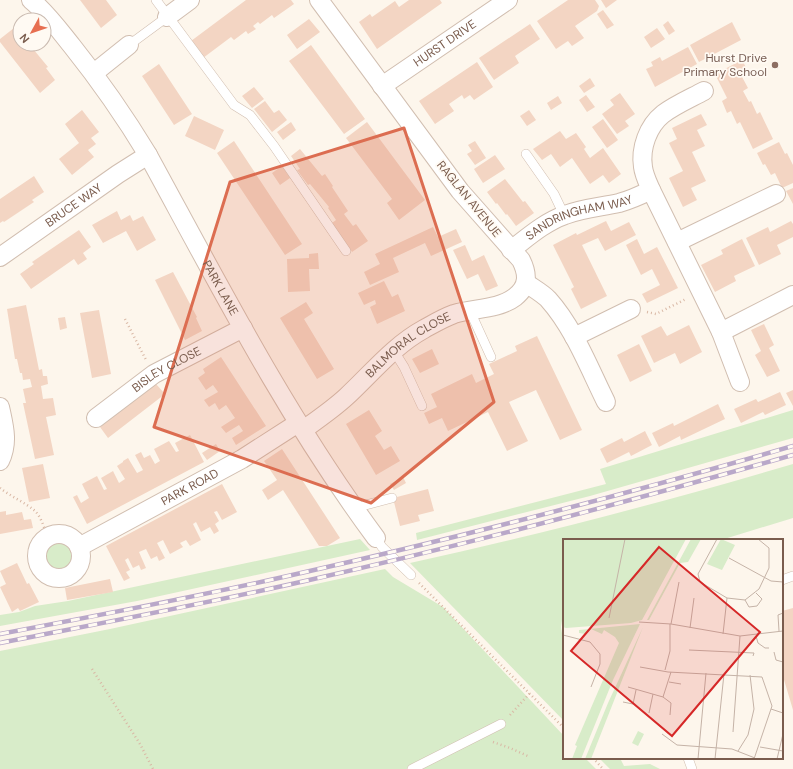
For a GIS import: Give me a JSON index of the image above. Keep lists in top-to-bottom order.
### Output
{
  "streets": {
    "street": [
      "HURST DRIVE",
      "RAGLAN AVENUE",
      "BRUCE WAY",
      "SANDRINGHAM WAY",
      "PARK LANE",
      "BALMORAL CLOSE",
      "BISLEY CLOSE",
      "PARK ROAD"
    ]
  },
  "crossings": [
    ["HURST DRIVE", "RAGLAN AVENUE"],
    ["RAGLAN AVENUE", "SANDRINGHAM WAY"],
    ["RAGLAN AVENUE", "BALMORAL CLOSE"],
    ["BRUCE WAY", "PARK LANE"],
    ["PARK LANE", "BALMORAL CLOSE"],
    ["PARK LANE", "BISLEY CLOSE"],
    ["PARK LANE", "PARK ROAD"],
    ["BALMORAL CLOSE", "PARK ROAD"]
  ],
  "places": ["Hurst Drive Primary School"],
  "north": "bottom left"
}
